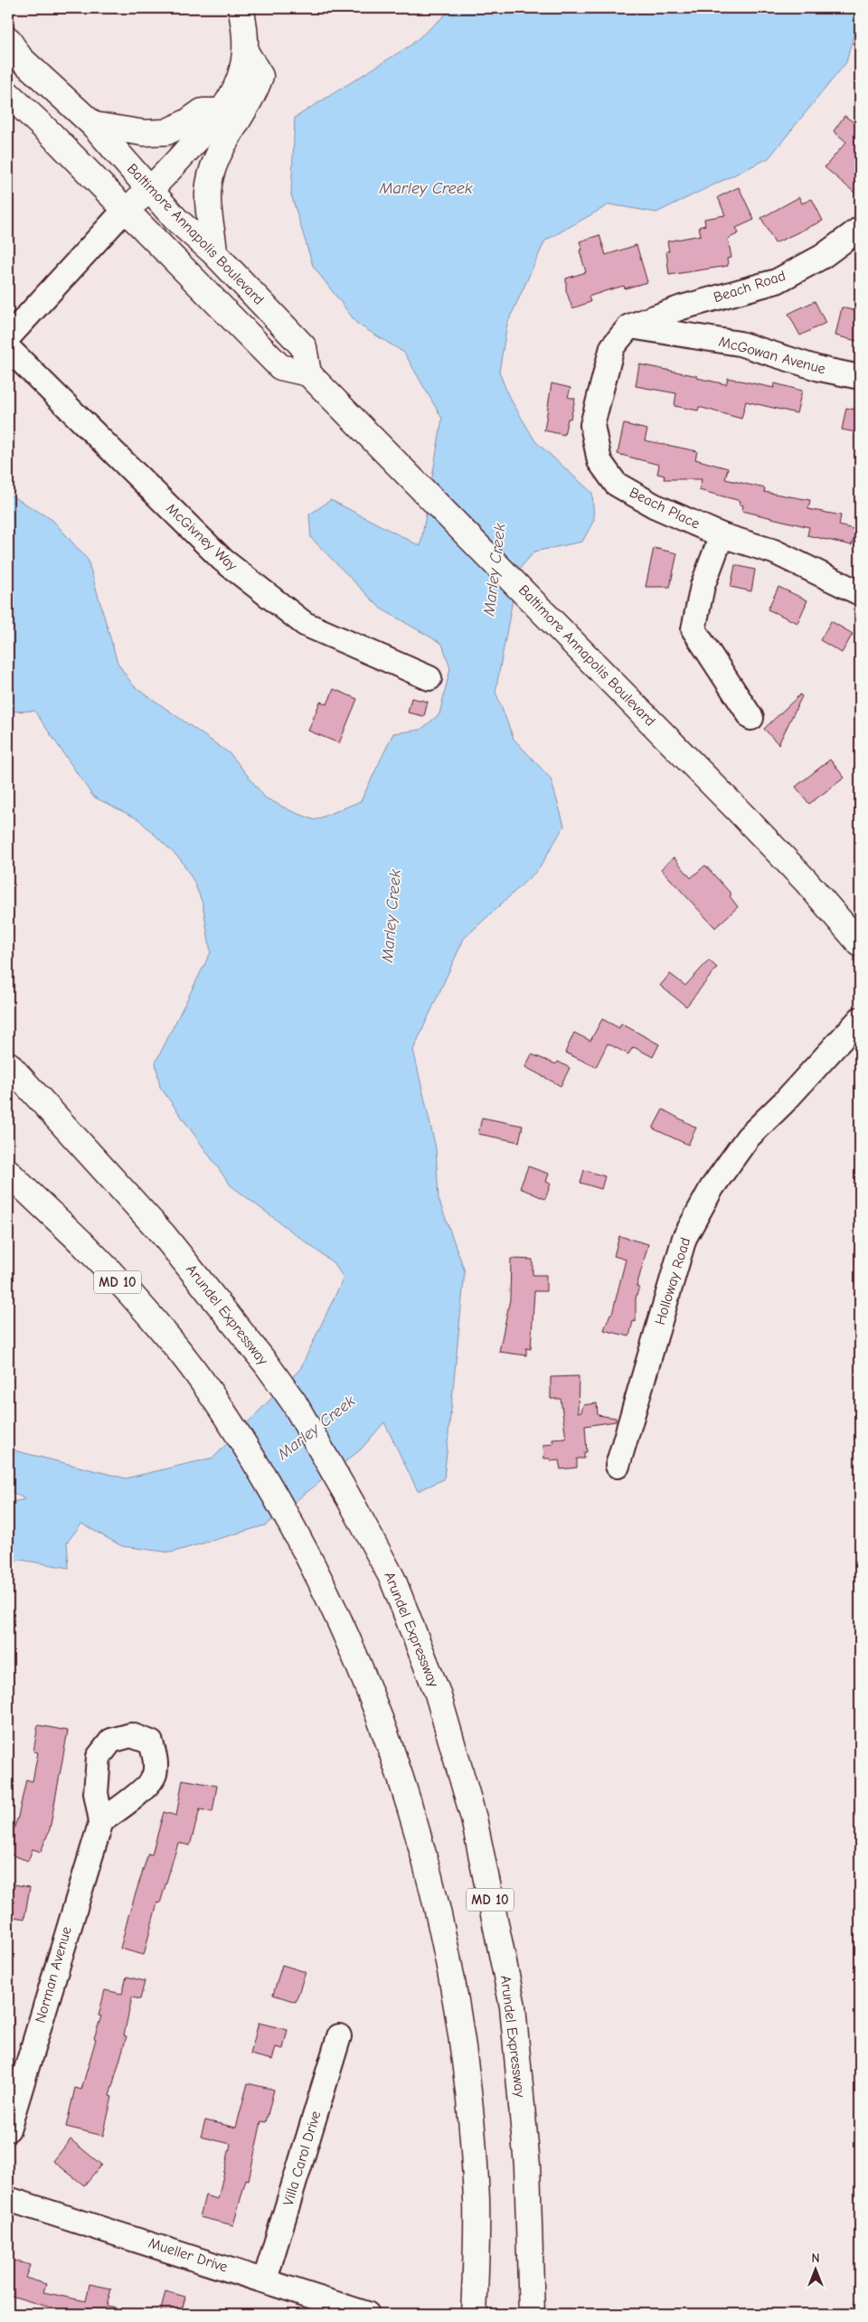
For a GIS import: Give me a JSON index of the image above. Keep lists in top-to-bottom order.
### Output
{
  "streets": {
    "main road": ["Baltimore Annapolis Boulevard", "MD 10", "Arundel Expressway"],
    "street": [
      "Beach Road",
      "McGowan Avenue",
      "Beach Place",
      "McGivney Way",
      "Holloway Road",
      "Norman Avenue",
      "Villa Carol Drive",
      "Mueller Drive"
    ]
  },
  "crossings": [
    ["Beach Road", "McGowan Avenue"],
    ["Beach Road", "Beach Place"],
    ["McGowan Avenue", "Beach Place"],
    ["Villa Carol Drive", "Mueller Drive"]
  ],
  "water": ["Marley Creek"],
  "north": "top"
}
